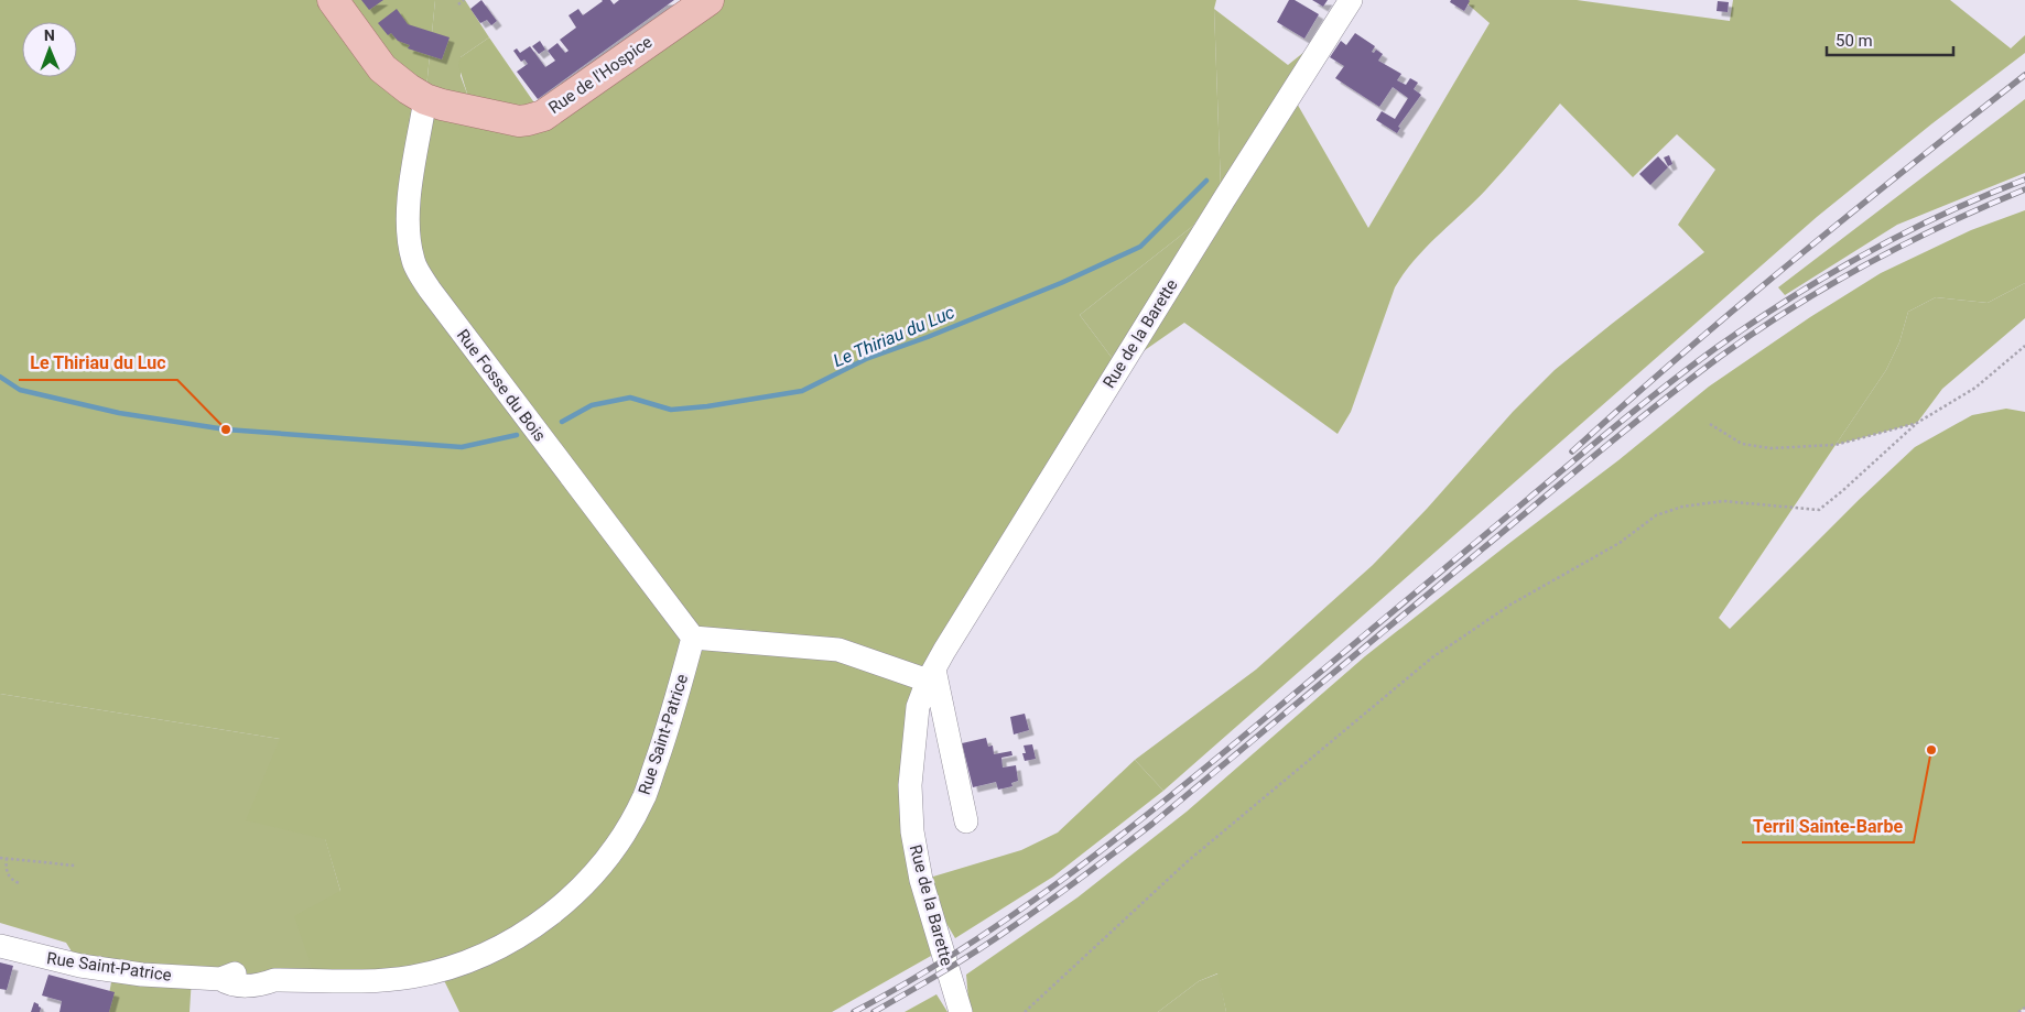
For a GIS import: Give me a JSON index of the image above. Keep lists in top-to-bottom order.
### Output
{
  "streets": {
    "main road": ["Rue de l'Hospice"],
    "street": ["Rue de la Barette", "Rue Fosse du Bois", "Rue Saint-Patrice"]
  },
  "crossings": [
    ["Rue de l'Hospice", "Rue Fosse du Bois"],
    ["Rue Fosse du Bois", "Rue Saint-Patrice"]
  ],
  "water": ["Le Thiriau du Luc"],
  "places": ["Le Thiriau du Luc", "Terril Sainte-Barbe"],
  "scale_bar": "50 m",
  "north": "top"
}
